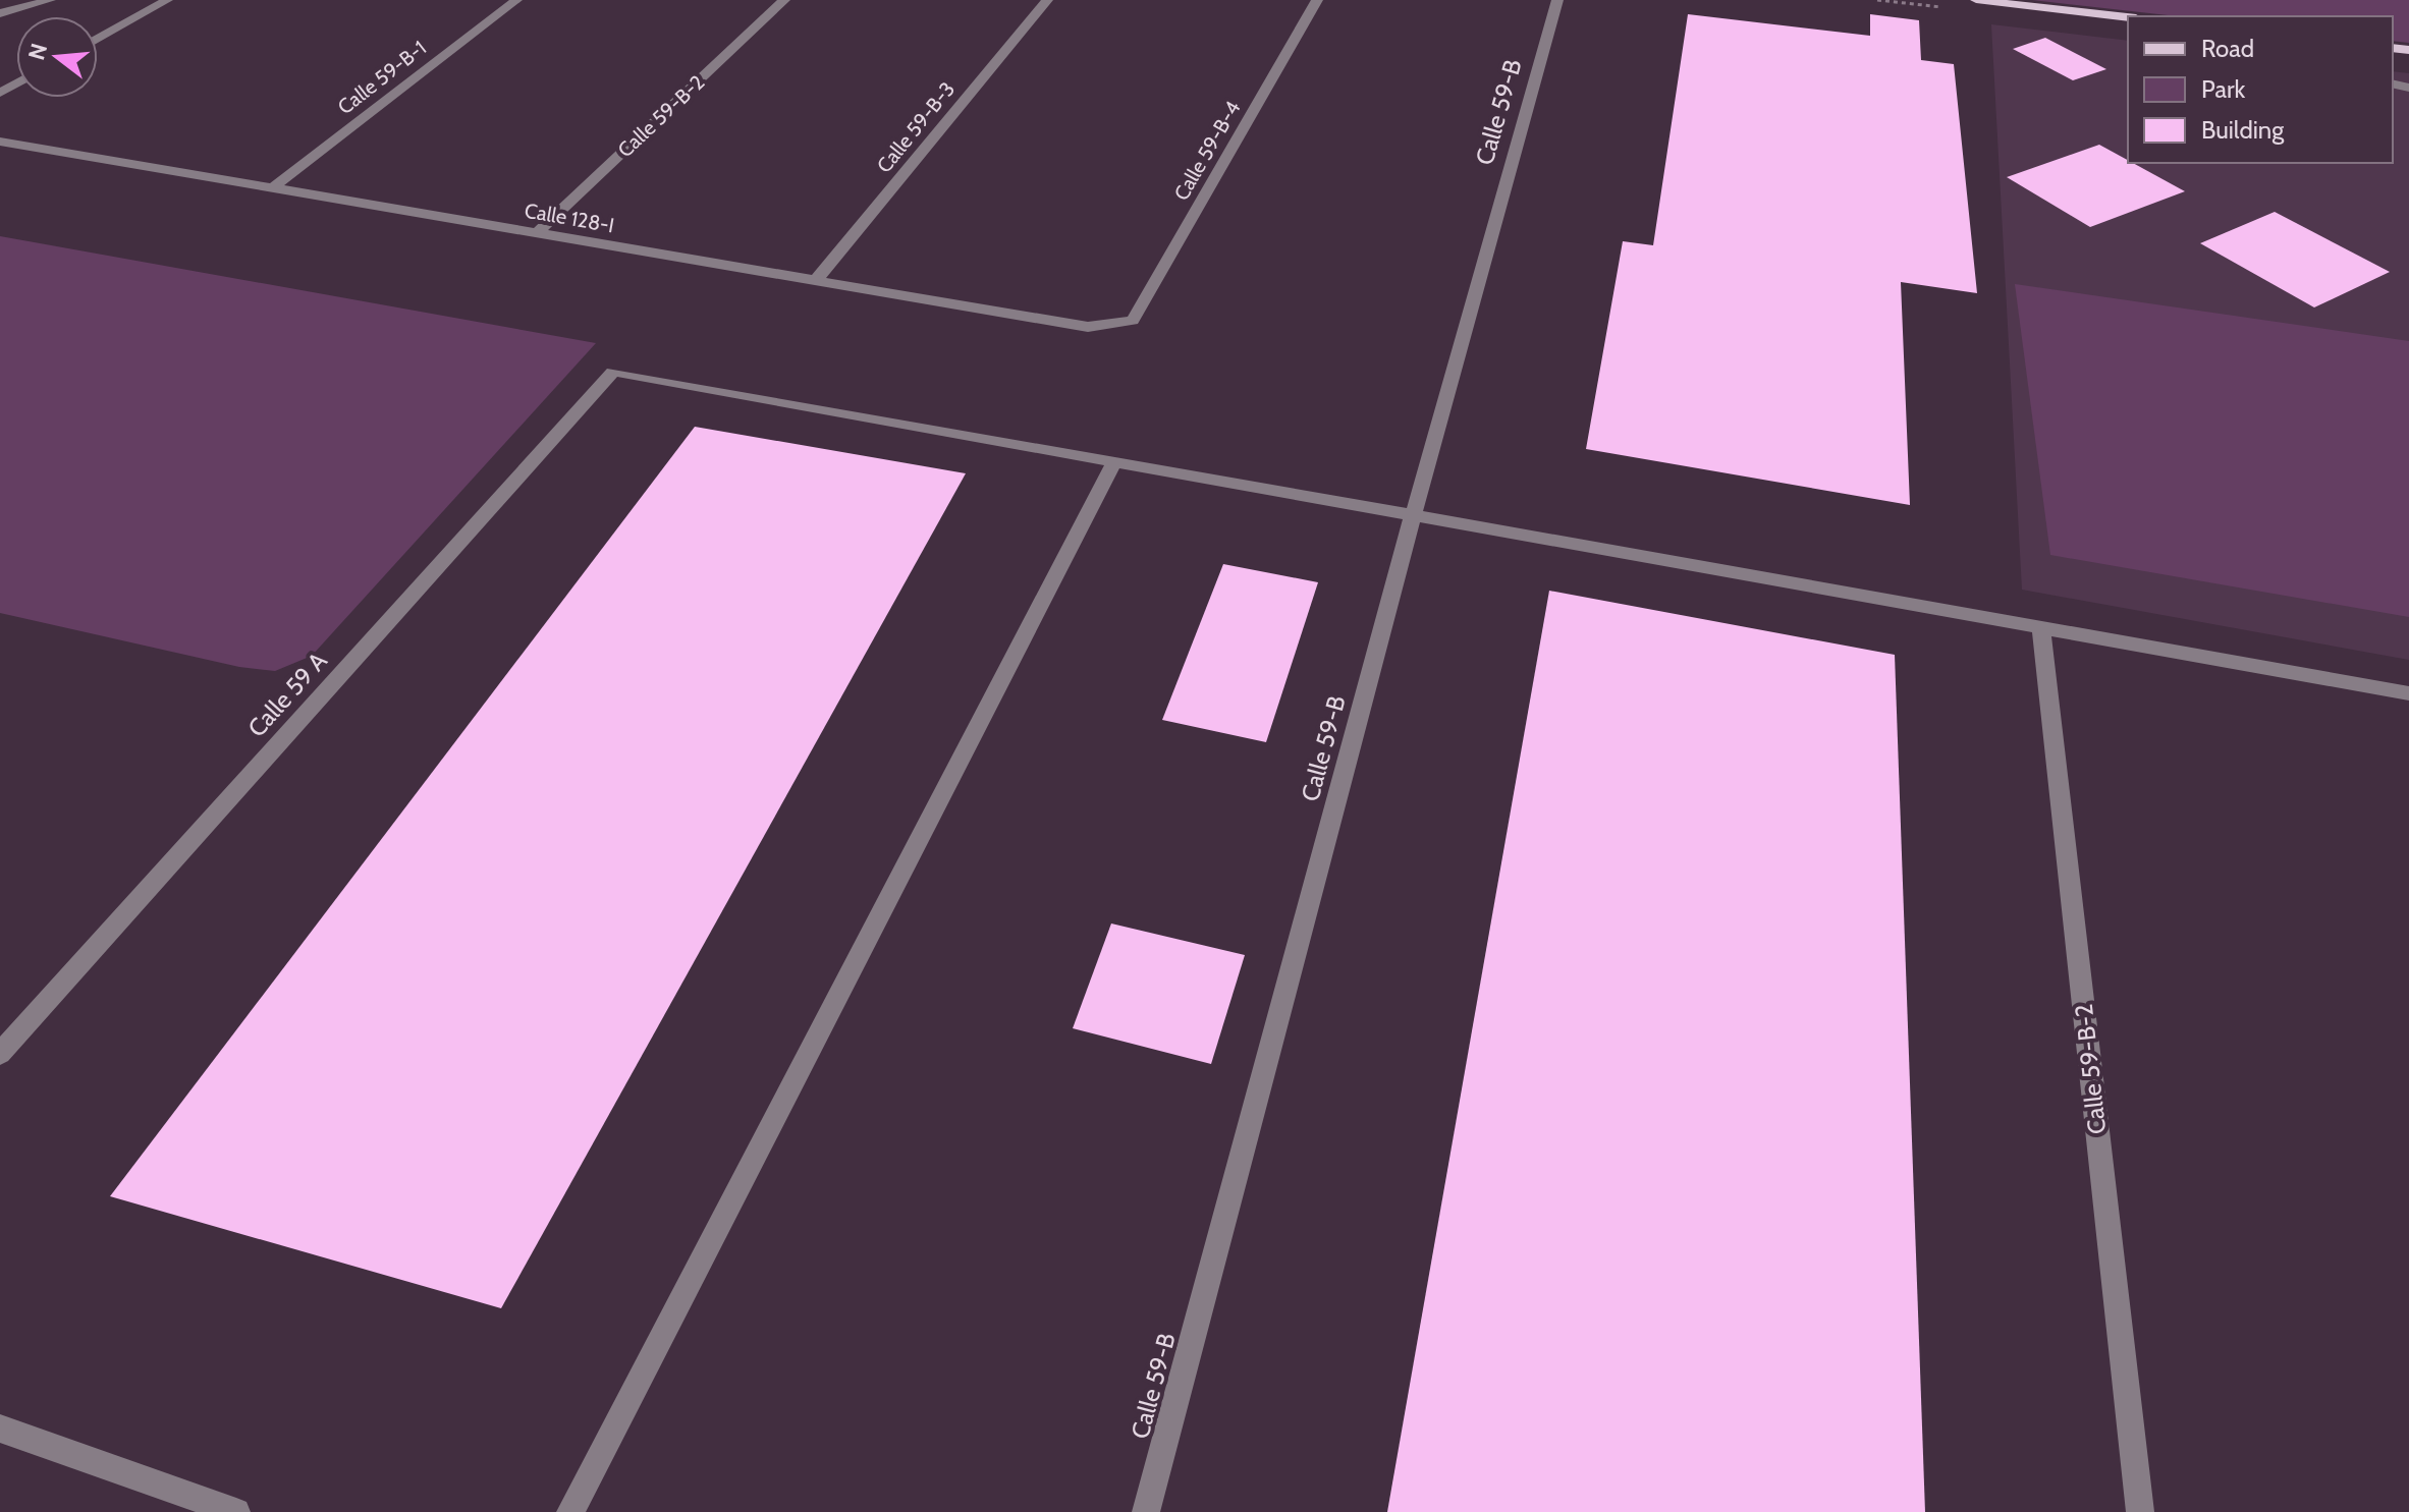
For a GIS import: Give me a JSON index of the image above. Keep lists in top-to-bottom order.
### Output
{
  "streets": {
    "street": [
      "Calle 59-B-1",
      "Calle 59-B",
      "Calle 59-B-2",
      "Calle 59-B-3",
      "Calle 59-B-4",
      "Calle 128-I",
      "Calle 59 A"
    ]
  },
  "crossings": [
    ["Calle 59-B-1", "Calle 128-I"],
    ["Calle 59-B-2", "Calle 128-I"],
    ["Calle 59-B-3", "Calle 128-I"],
    ["Calle 59-B-4", "Calle 128-I"]
  ],
  "legend": ["Road", "Park", "Building"],
  "north": "left"
}
